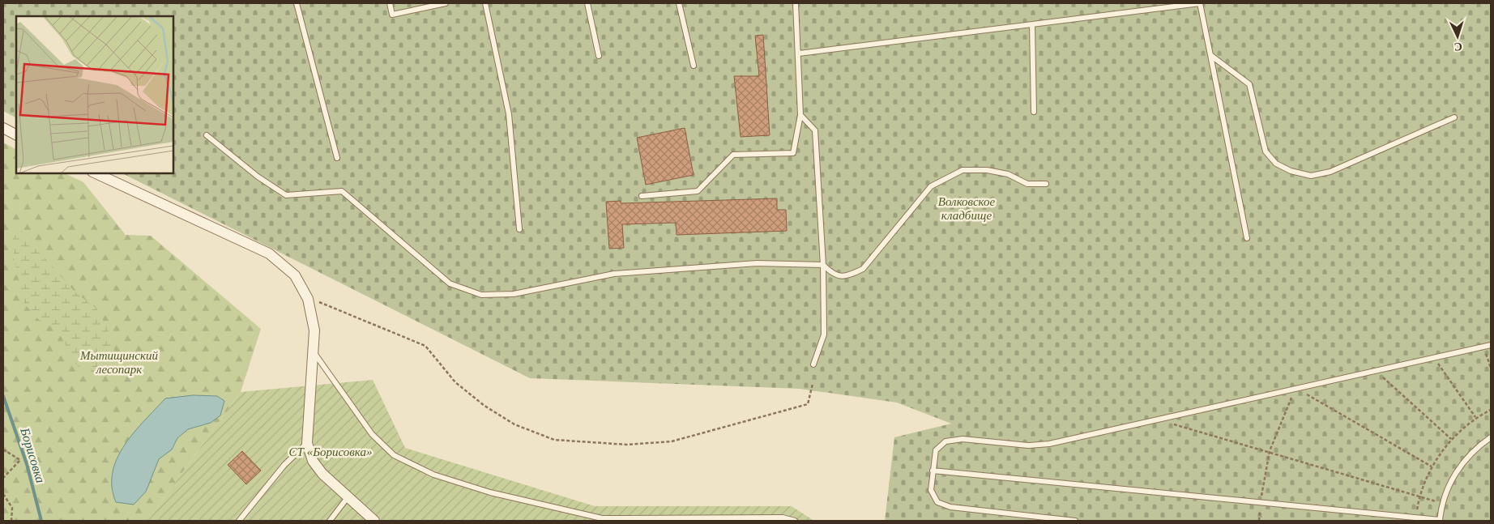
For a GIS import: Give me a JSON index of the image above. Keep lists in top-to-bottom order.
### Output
{
  "water": ["Борисовка"],
  "parks": ["Волковское кладбище", "Мытищинский лесопарк", "СТ «Борисовка»"],
  "north": "bottom"
}
